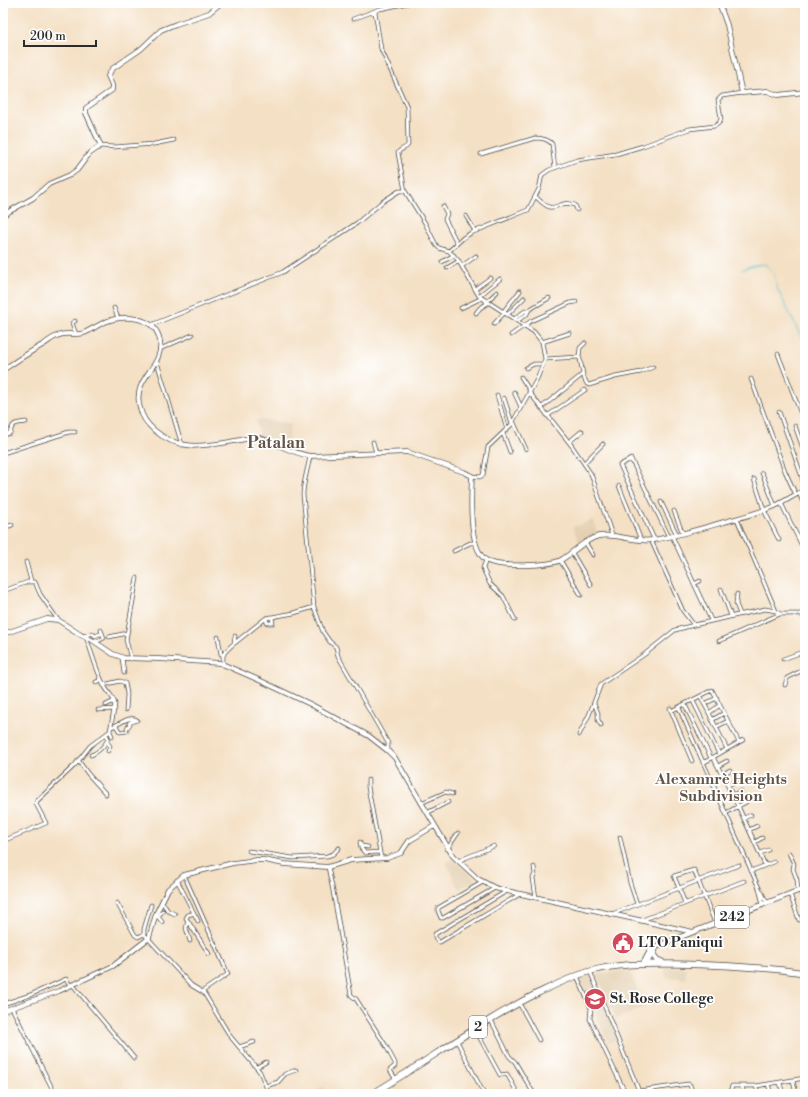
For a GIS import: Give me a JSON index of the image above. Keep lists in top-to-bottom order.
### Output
{
  "streets": {
    "highway": ["2"],
    "main road": ["242"]
  },
  "districts": ["Patalan", "Alexannrè Heights Subdivision"],
  "places": {
    "public building": ["LTO Paniqui"],
    "school or university": ["St. Rose College"]
  },
  "scale_bar": "200 m"
}
